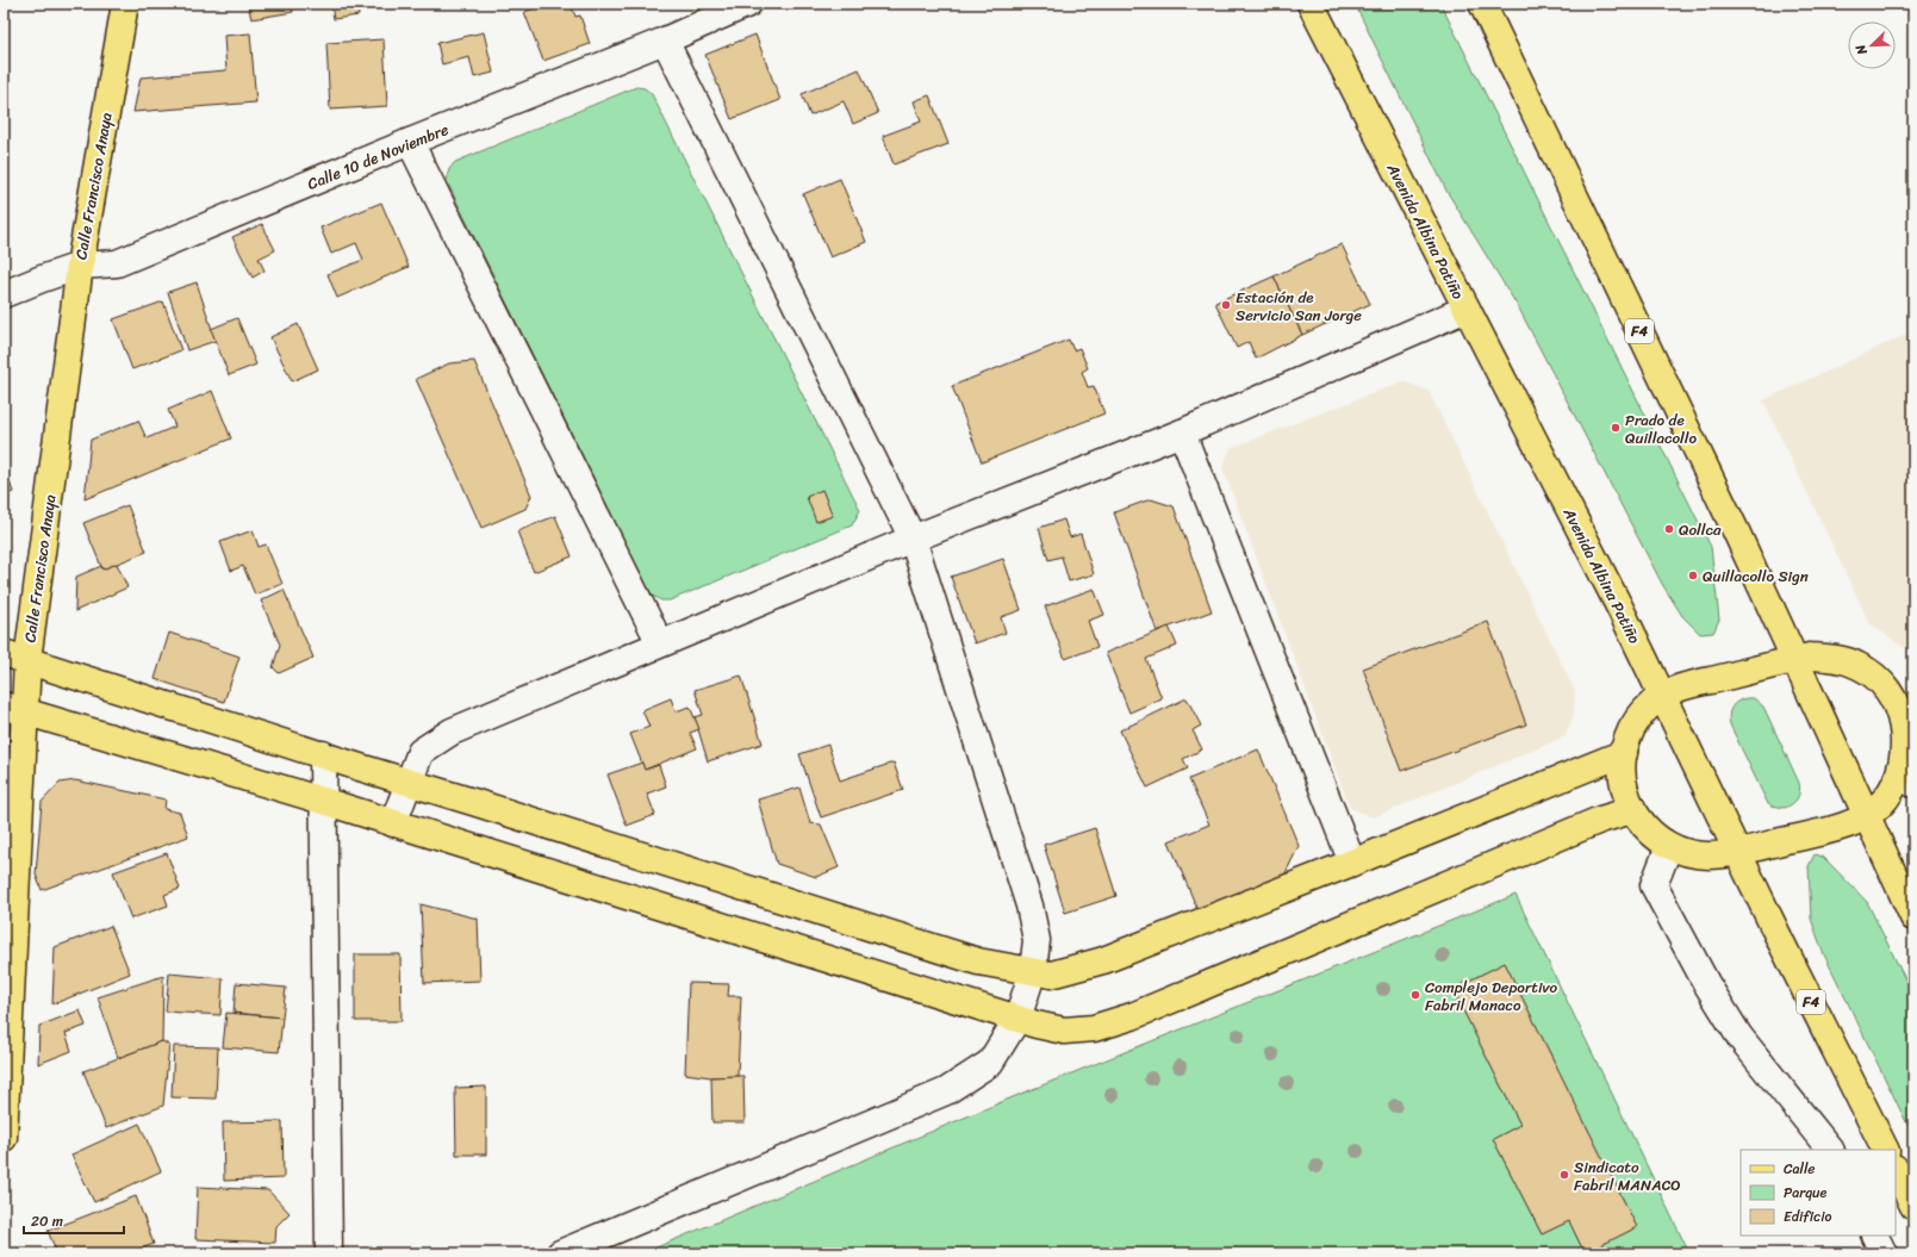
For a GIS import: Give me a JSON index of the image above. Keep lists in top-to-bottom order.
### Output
{
  "streets": {
    "main road": ["Calle Francisco Anaya", "Avenida Albina Patiño", "F4"],
    "street": ["Calle 10 de Noviembre"]
  },
  "crossings": [
    ["Calle 10 de Noviembre", "Calle Francisco Anaya"]
  ],
  "places": [
    "Estación de Servicio San Jorge",
    "Prado de Quillacollo",
    "Qollca",
    "Quillacollo Sign",
    "Complejo Deportivo Fabril Manaco",
    "Sindicato Fabril MANACO"
  ],
  "legend": ["Calle", "Parque", "Edificio"],
  "scale_bar": "20 m",
  "north": "bottom left"
}
